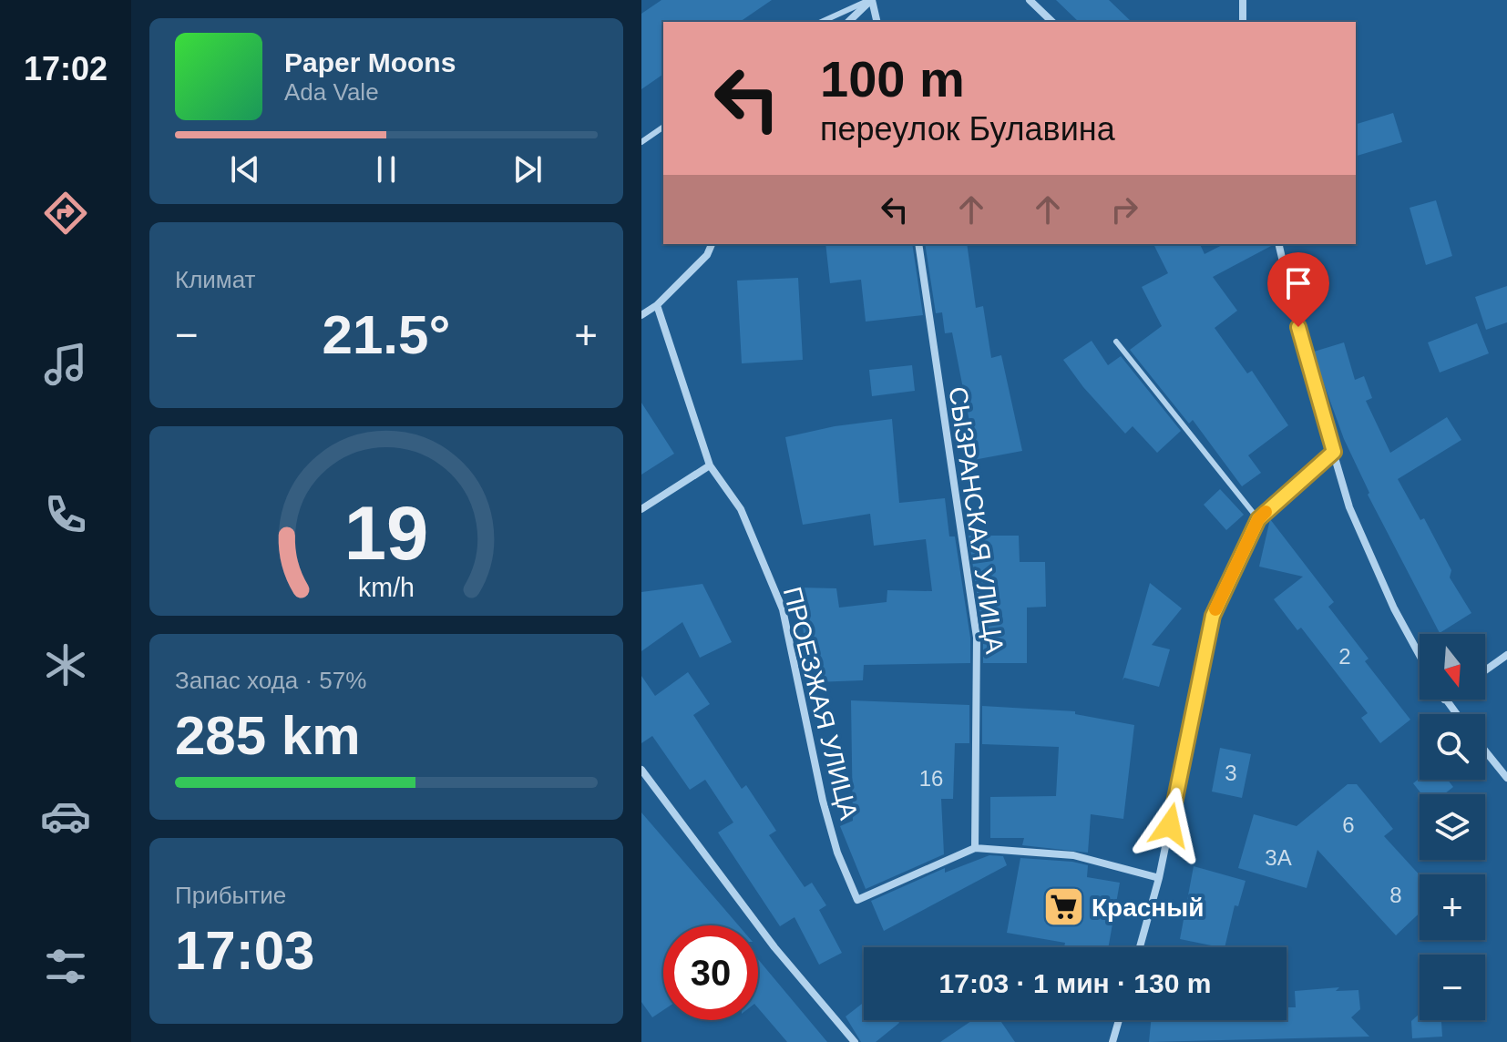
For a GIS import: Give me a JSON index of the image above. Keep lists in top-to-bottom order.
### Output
{
  "streets": {
    "street": ["СЫЗРАНСКАЯ УЛИЦА", "ПРОЕЗЖАЯ УЛИЦА"]
  },
  "crossings": [
    ["СЫЗРАНСКАЯ УЛИЦА", "ПРОЕЗЖАЯ УЛИЦА"]
  ],
  "places": {
    "supermarket": ["Красный"]
  },
  "house_numbers": [
    "2",
    "3",
    "16",
    "6",
    "3А",
    "8"
  ],
  "north": "bottom",
  "page": {
    "tabs": "17:02",
    "turn": ["100 m", "переулок Булавина"],
    "song": ["Paper Moons", "Ada Vale"],
    "tile": [
      "Климат",
      ["Запас хода · 57%", "285 km"],
      ["Прибытие", "17:03"]
    ],
    "heat": ["−", "21.5°", "+"],
    "map_buttons": ["+", "−"],
    "limit": "30",
    "trip": "17:03 · 1 мин · 130 m",
    "gauge": ["19", "km/h"]
  }
}
